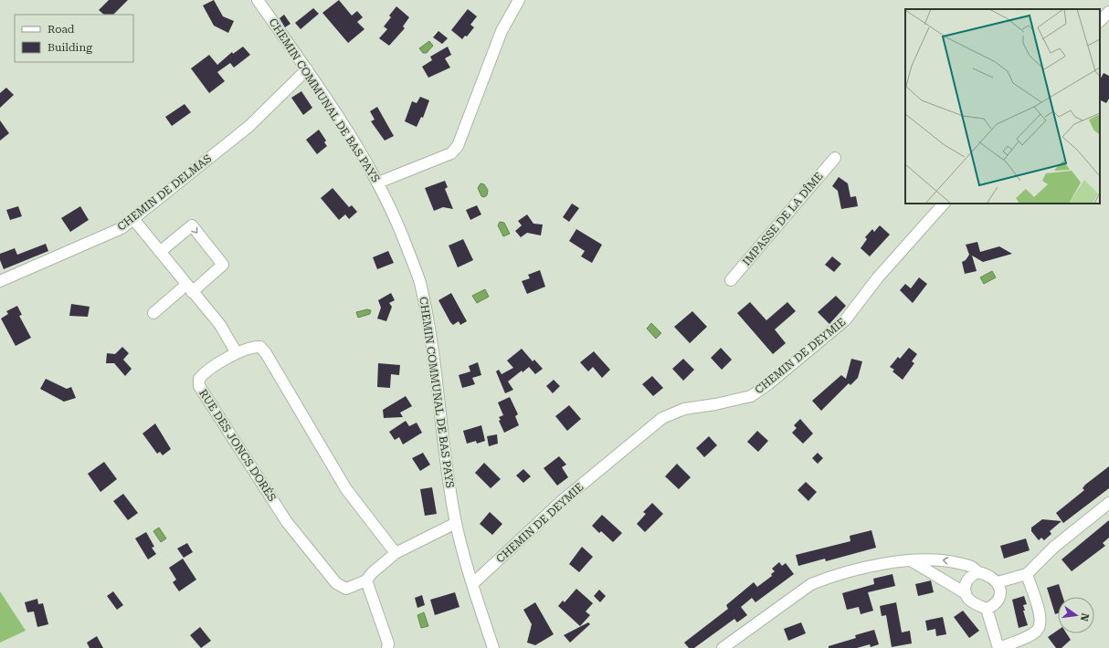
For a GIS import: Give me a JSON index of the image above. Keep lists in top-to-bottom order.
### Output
{
  "streets": {
    "street": [
      "CHEMIN COMMUNAL DE BAS PAYS",
      "CHEMIN DE DELMAS",
      "IMPASSE DE LA DÎME",
      "CHEMIN DE DEYMIE",
      "RUE DES JONCS DORÉS"
    ]
  },
  "crossings": [
    ["CHEMIN COMMUNAL DE BAS PAYS", "CHEMIN DE DELMAS"],
    ["CHEMIN COMMUNAL DE BAS PAYS", "CHEMIN DE DEYMIE"],
    ["CHEMIN COMMUNAL DE BAS PAYS", "RUE DES JONCS DORÉS"]
  ],
  "legend": ["Road", "Building"],
  "north": "right"
}
